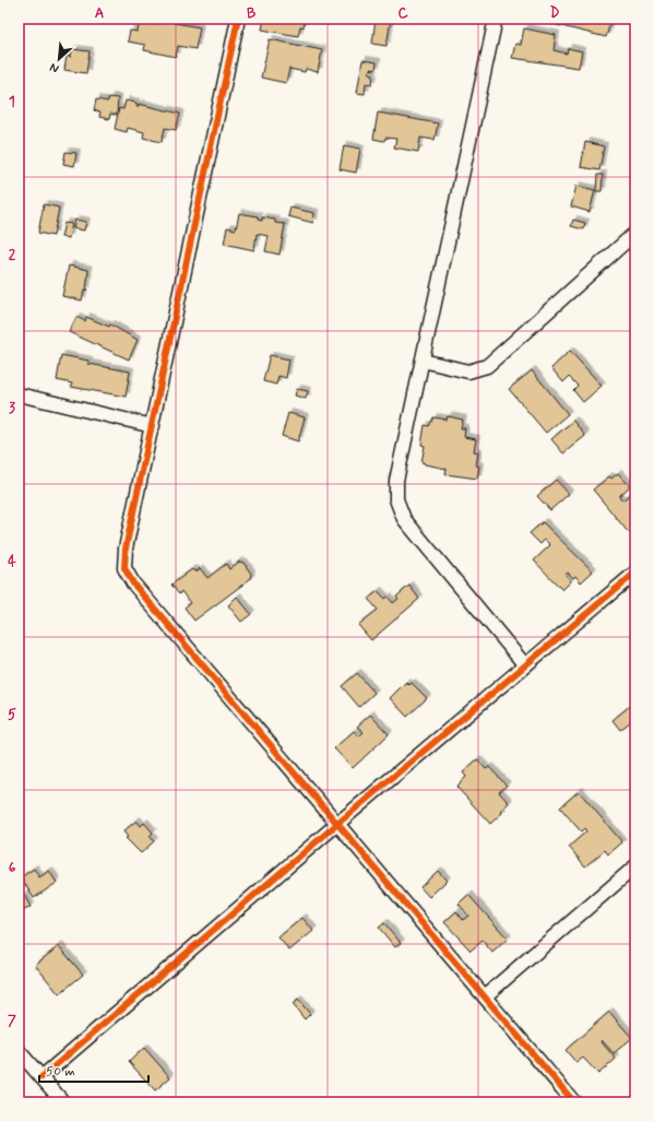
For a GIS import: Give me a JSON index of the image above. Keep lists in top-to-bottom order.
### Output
{
  "scale_bar": "50 m",
  "north": "bottom left",
  "grid": {
    "columns": [
      "A",
      "B",
      "C",
      "D"
    ],
    "rows": [
      "1",
      "2",
      "3",
      "4",
      "5",
      "6",
      "7"
    ]
  }
}
